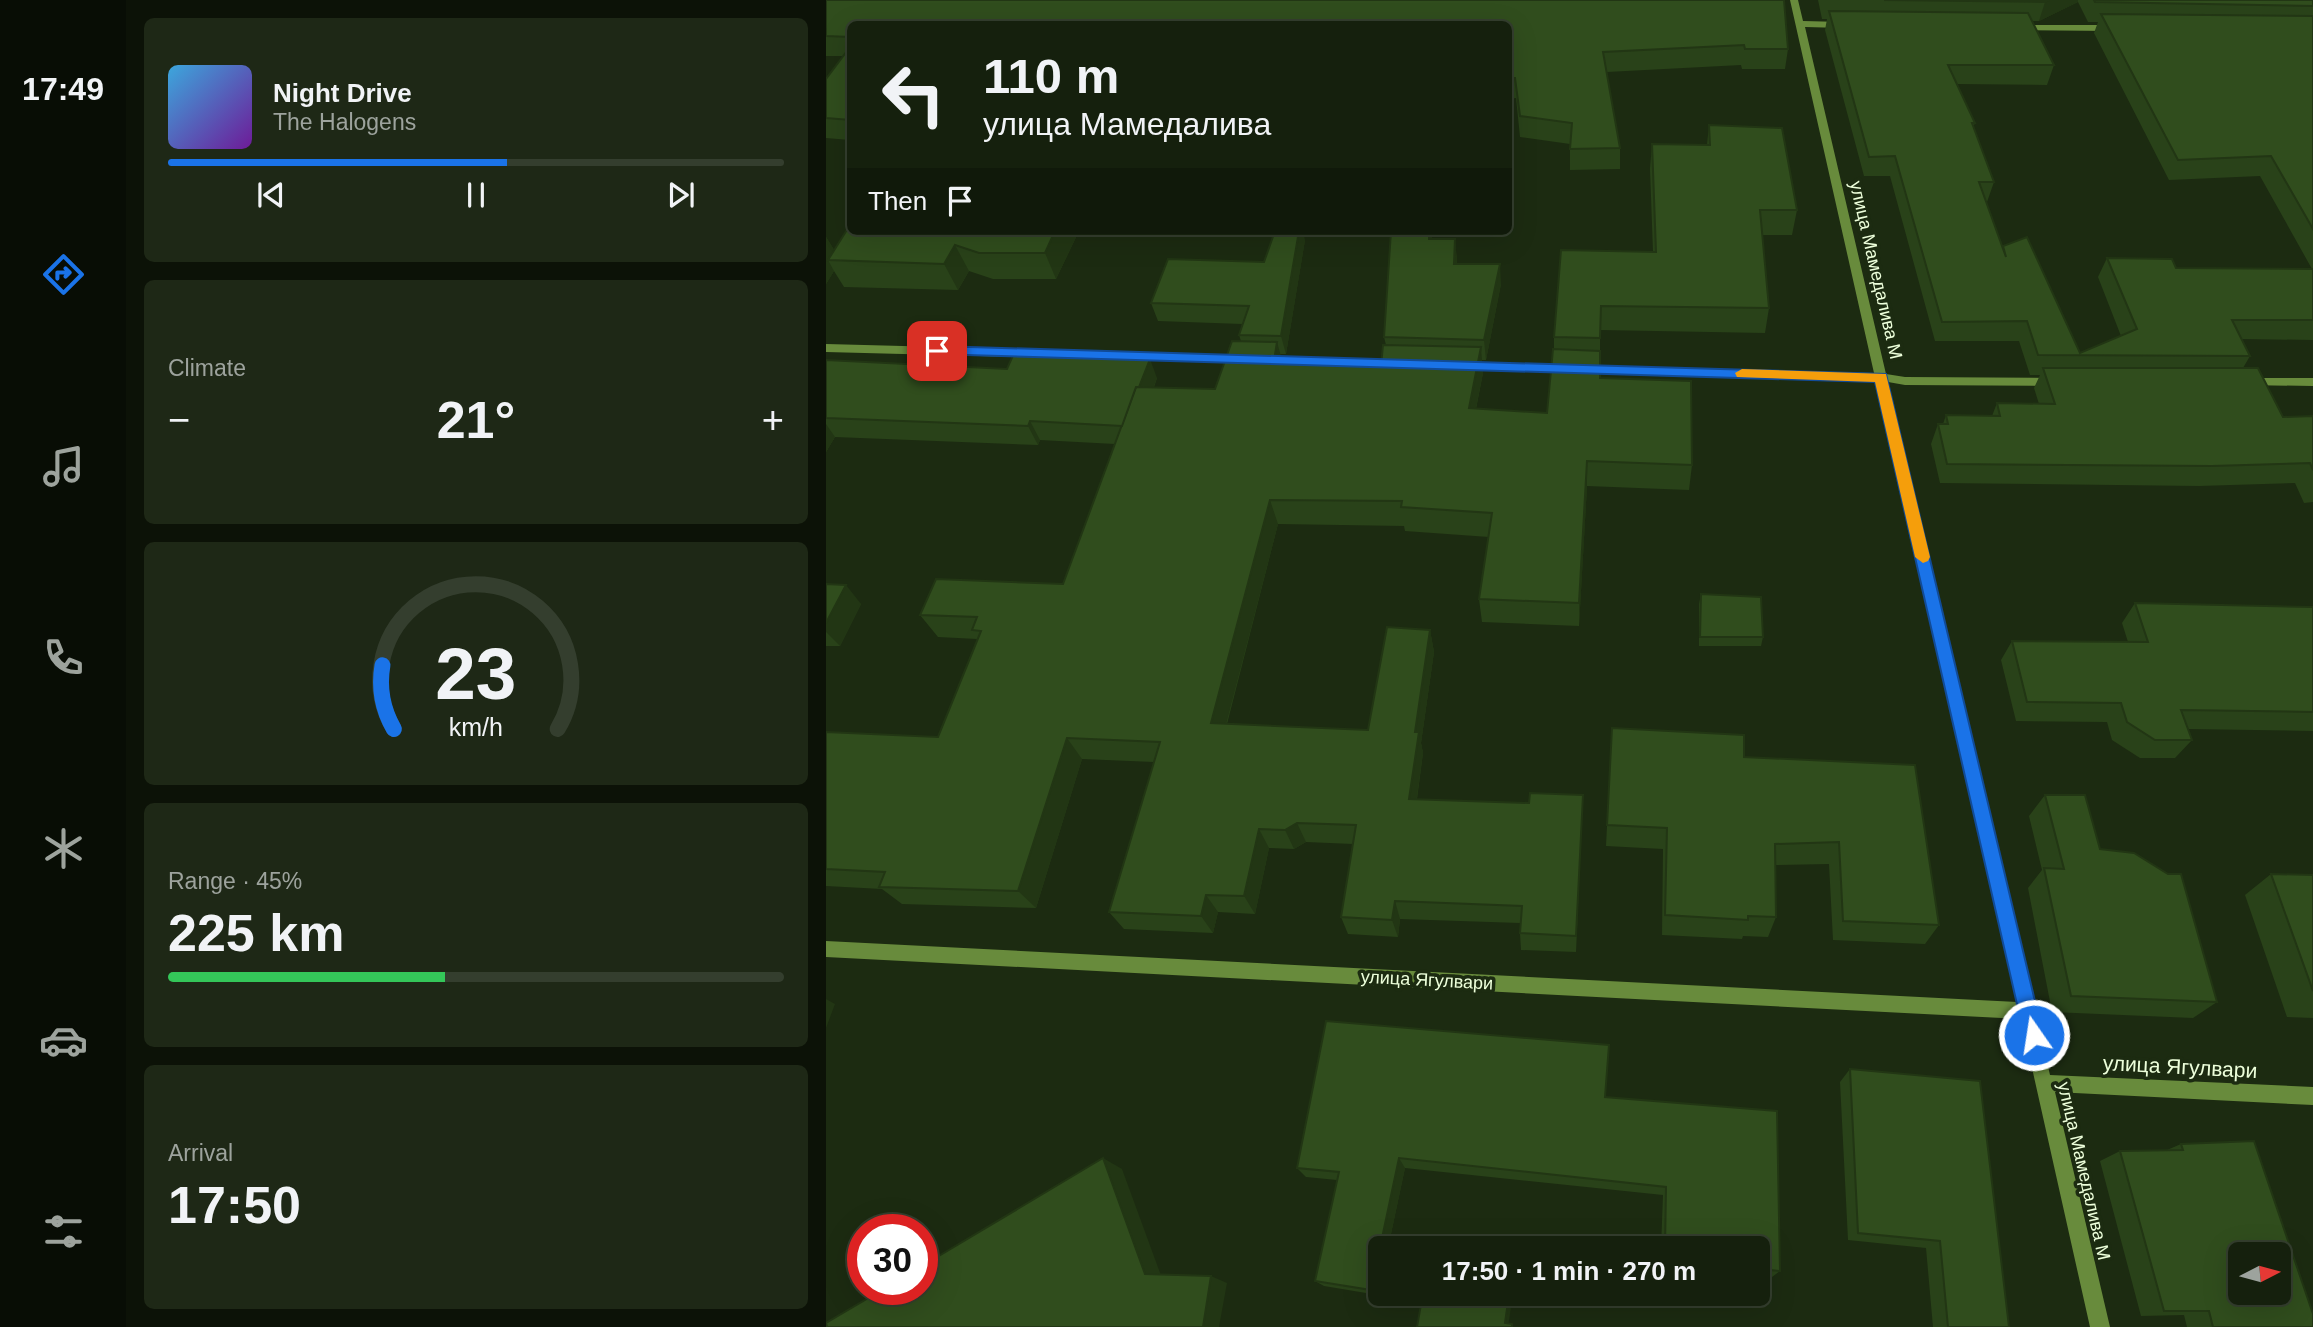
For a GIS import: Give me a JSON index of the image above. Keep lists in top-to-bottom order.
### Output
{
  "streets": {
    "street": ["улица Мамедалива М", "улица Ягулвари"]
  },
  "crossings": [
    ["улица Мамедалива М", "улица Ягулвари"]
  ],
  "north": "right",
  "page": {
    "tabs": "17:49",
    "turn": ["110 m", "улица Мамедалива"],
    "song": ["Night Drive", "The Halogens"],
    "then": "Then",
    "tile": [
      "Climate",
      ["Range · 45%", "225 km"],
      ["Arrival", "17:50"]
    ],
    "heat": ["−", "21°", "+"],
    "limit": "30",
    "trip": "17:50 · 1 min · 270 m",
    "gauge": ["23", "km/h"]
  }
}
